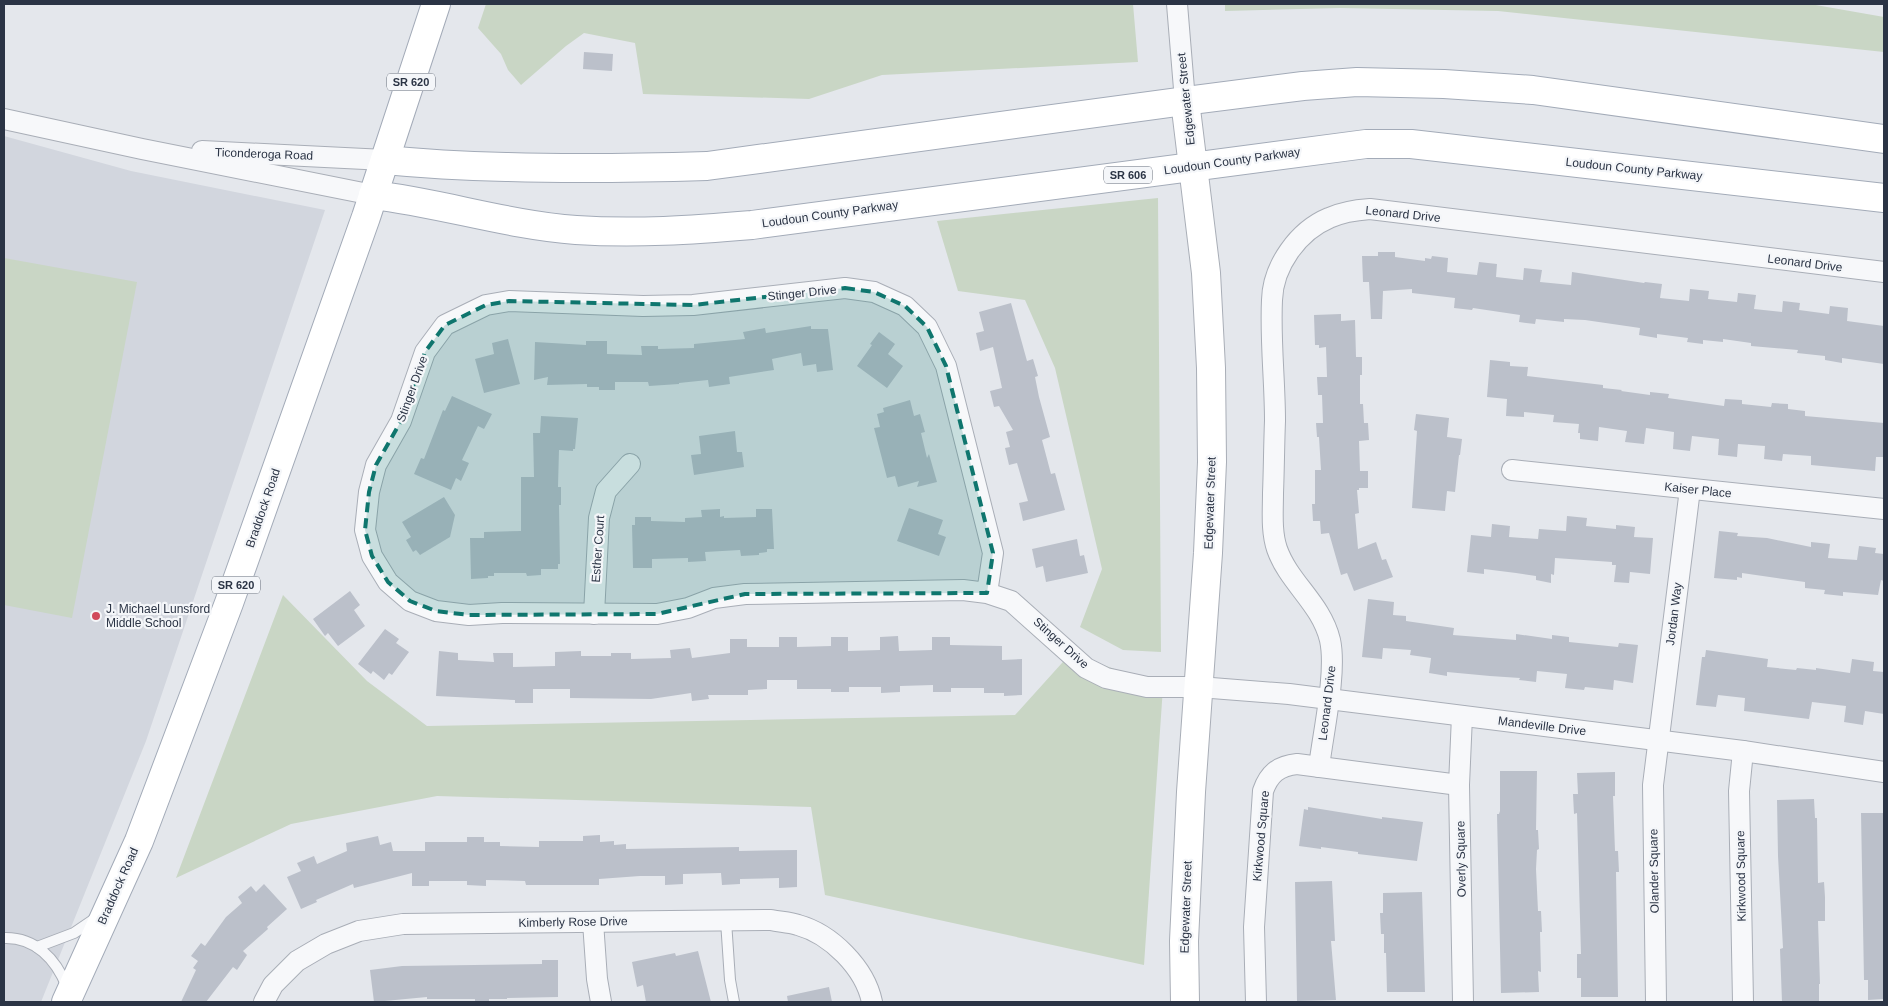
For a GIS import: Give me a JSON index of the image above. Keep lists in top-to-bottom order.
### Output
{
  "streets": {
    "main road": [
      "SR 620",
      "Edgewater Street",
      "Loudoun County Parkway",
      "SR 606",
      "Braddock Road"
    ],
    "street": [
      "Ticonderoga Road",
      "Leonard Drive",
      "Stinger Drive",
      "Kaiser Place",
      "Esther Court",
      "Jordan Way",
      "Mandeville Drive",
      "Kirkwood Square",
      "Overly Square",
      "Olander Square",
      "Kimberly Rose Drive"
    ]
  },
  "crossings": [
    ["Edgewater Street", "Loudoun County Parkway"],
    ["Edgewater Street", "Stinger Drive"],
    ["Edgewater Street", "Mandeville Drive"],
    ["Ticonderoga Road", "Loudoun County Parkway"],
    ["Ticonderoga Road", "Braddock Road"],
    ["Loudoun County Parkway", "Braddock Road"],
    ["Leonard Drive", "Mandeville Drive"],
    ["Leonard Drive", "Kirkwood Square"],
    ["Stinger Drive", "Esther Court"],
    ["Stinger Drive", "Mandeville Drive"],
    ["Kaiser Place", "Jordan Way"],
    ["Jordan Way", "Mandeville Drive"],
    ["Jordan Way", "Olander Square"],
    ["Mandeville Drive", "Kirkwood Square"],
    ["Mandeville Drive", "Overly Square"],
    ["Mandeville Drive", "Olander Square"],
    ["Kirkwood Square", "Overly Square"]
  ],
  "places": ["J. Michael Lunsford Middle School"]
}
